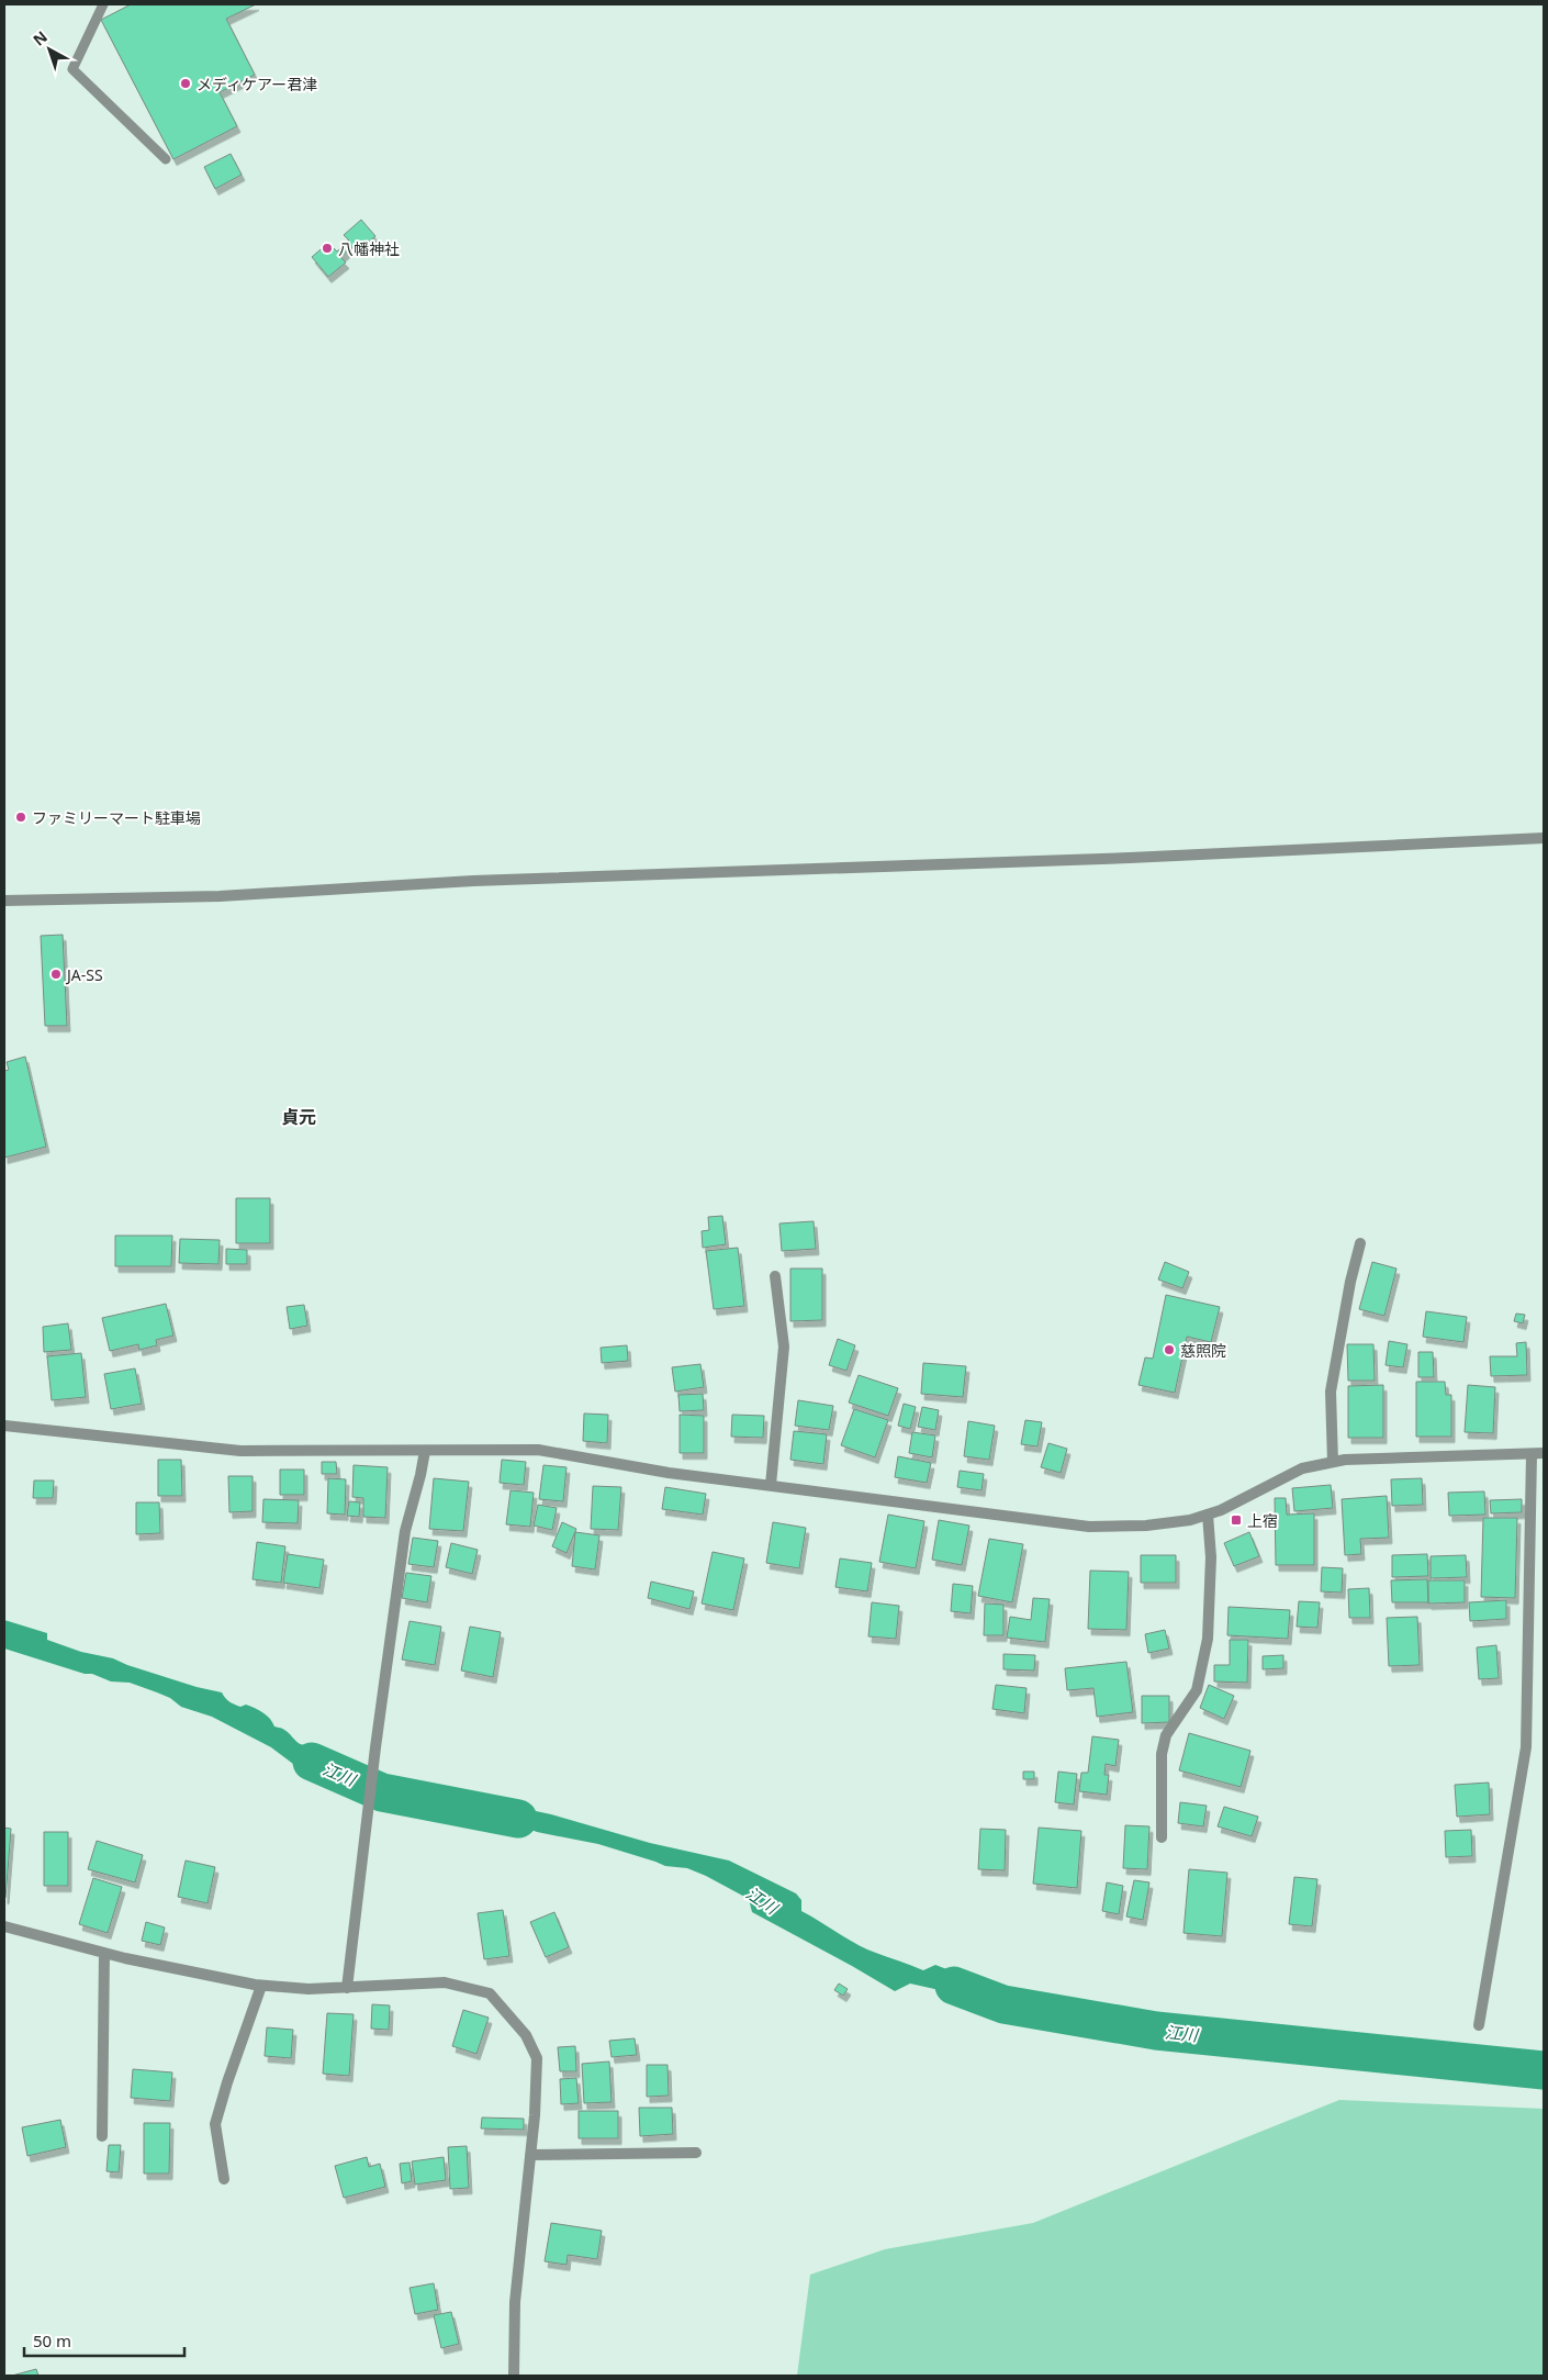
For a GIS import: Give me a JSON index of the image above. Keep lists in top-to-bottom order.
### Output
{
  "districts": ["貞元"],
  "water": ["江川"],
  "places": {
    "other": [
      "メディケアー君津",
      "八幡神社",
      "ファミリーマート駐車場",
      "JA-SS",
      "慈照院"
    ],
    "transit": ["上宿"]
  },
  "scale_bar": "50 m",
  "north": "top left"
}
